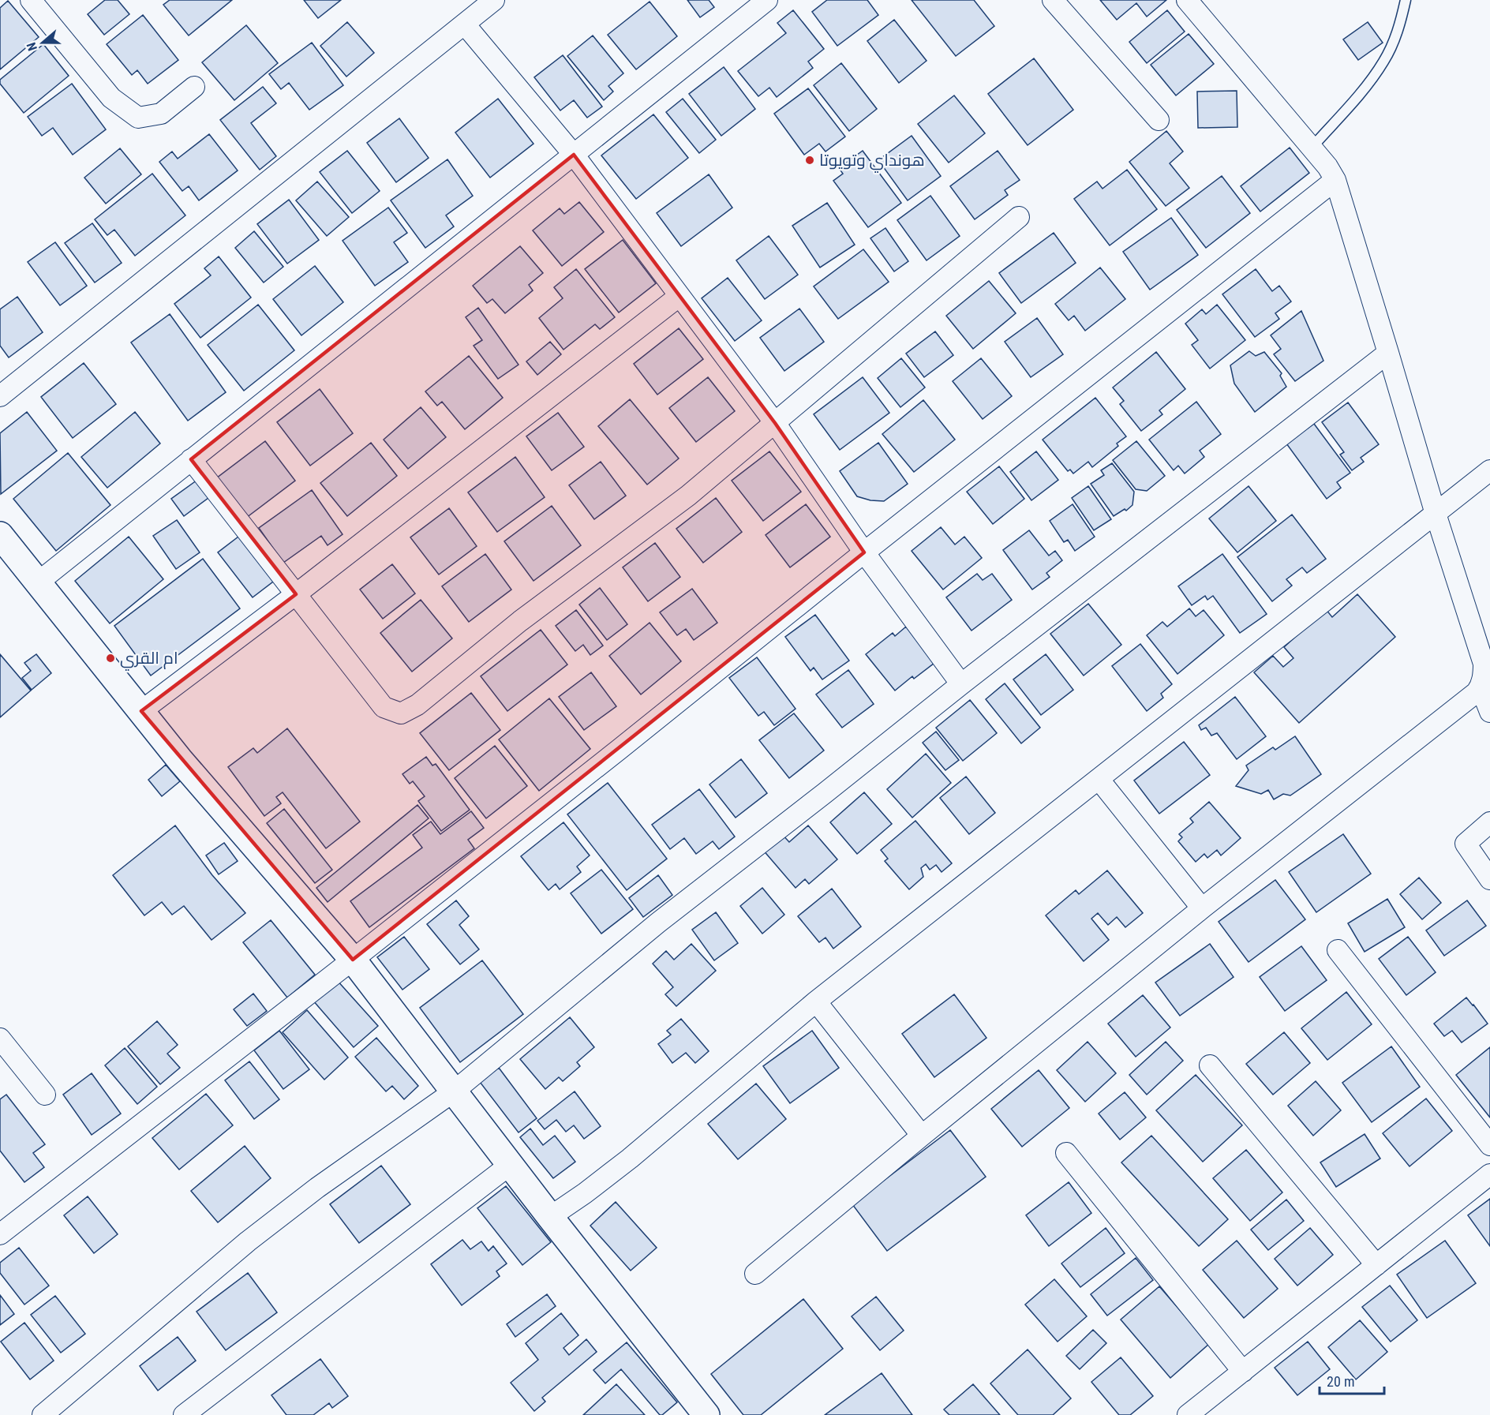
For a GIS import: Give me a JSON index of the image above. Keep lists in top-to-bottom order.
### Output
{
  "places": ["هونداي وتويوتا", "ام القري"],
  "scale_bar": "20 m",
  "north": "left"
}
